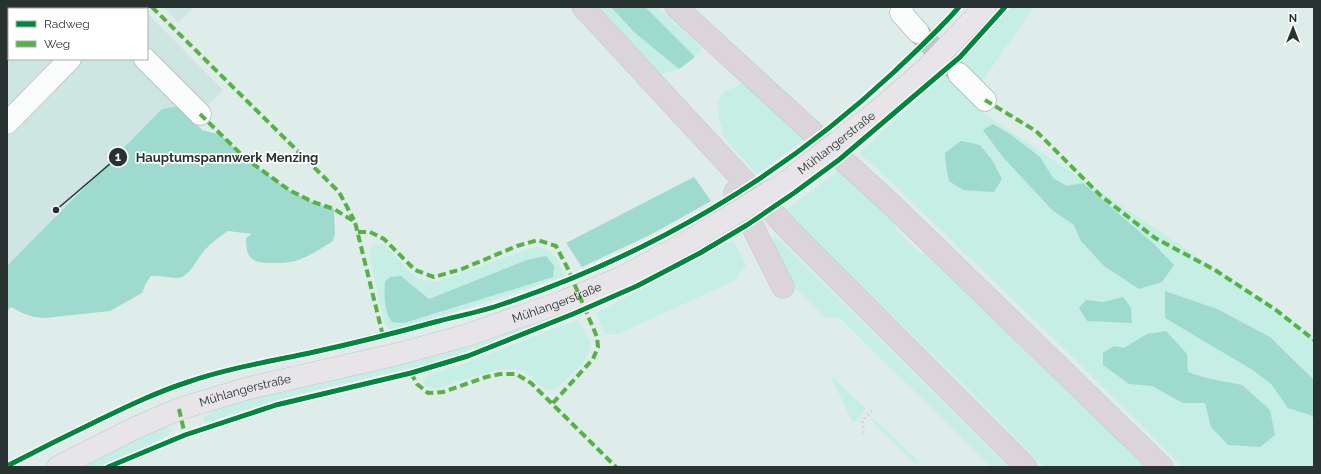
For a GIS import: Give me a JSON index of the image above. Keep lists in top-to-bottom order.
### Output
{
  "streets": {
    "main road": ["Mühlangerstraße"]
  },
  "places": ["Hauptumspannwerk Menzing"],
  "legend": ["Radweg", "Weg"],
  "north": "top"
}
